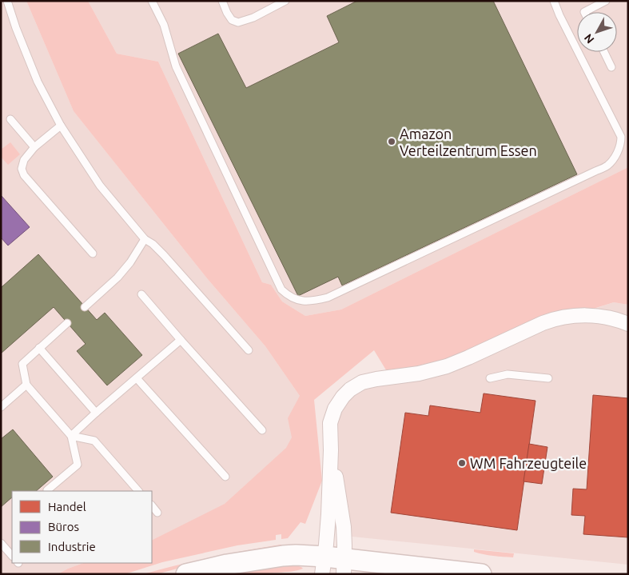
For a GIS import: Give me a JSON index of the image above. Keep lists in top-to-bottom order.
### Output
{
  "places": ["Amazon Verteilzentrum Essen", "WM Fahrzeugteile"],
  "legend": ["Handel", "Büros", "Industrie"],
  "north": "bottom left"
}
